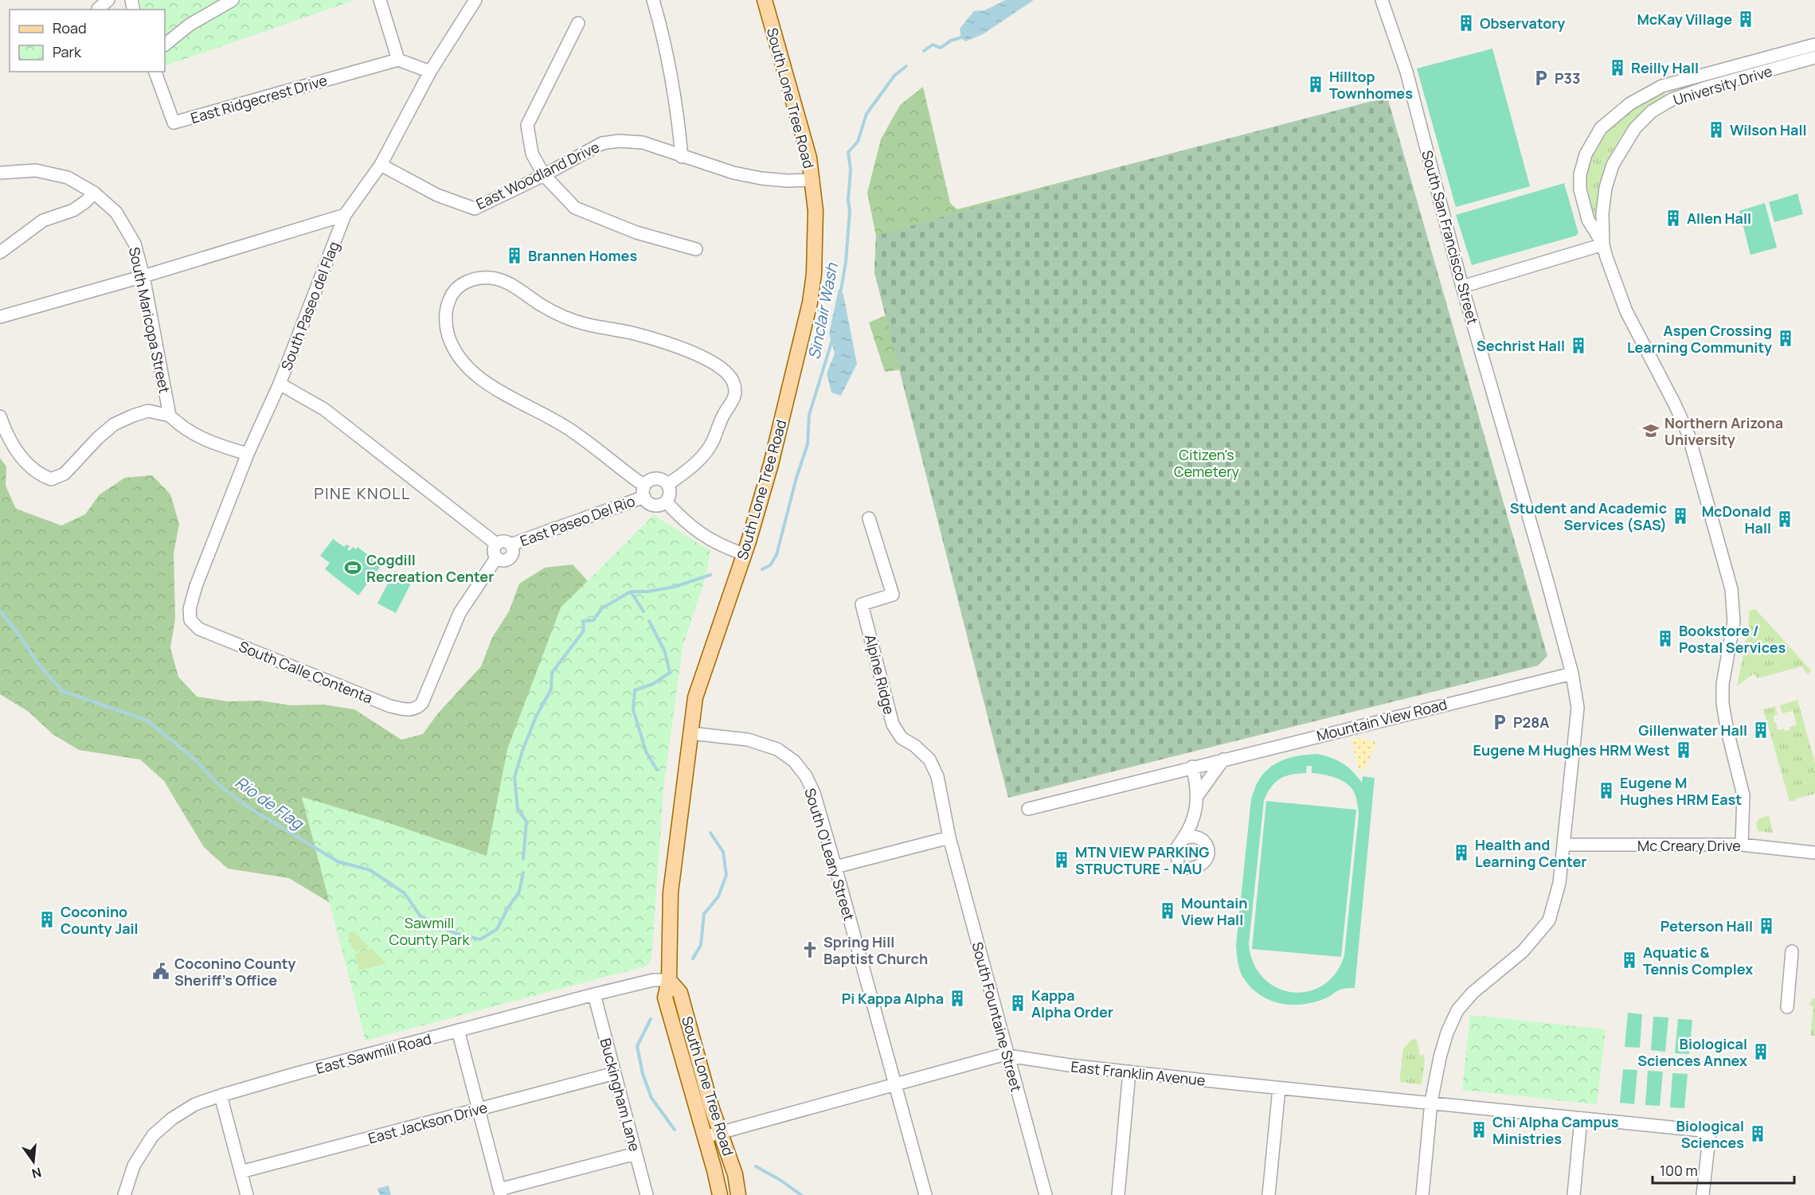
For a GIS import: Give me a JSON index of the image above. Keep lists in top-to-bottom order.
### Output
{
  "streets": {
    "main road": ["South Lone Tree Road"],
    "street": [
      "University Drive",
      "East Ridgecrest Drive",
      "East Woodland Drive",
      "South San Francisco Street",
      "South Paseo del Flag",
      "South Maricopa Street",
      "East Paseo Del Rio",
      "South Calle Contenta",
      "Alpine Ridge",
      "Mountain View Road",
      "Mc Creary Drive",
      "South O'Leary Street",
      "South Fountaine Street",
      "East Sawmill Road",
      "East Franklin Avenue",
      "Buckingham Lane",
      "East Jackson Drive"
    ]
  },
  "crossings": [
    ["South Lone Tree Road", "East Woodland Drive"],
    ["South Lone Tree Road", "South O'Leary Street"],
    ["South Lone Tree Road", "East Sawmill Road"],
    ["South Lone Tree Road", "East Franklin Avenue"],
    ["East Woodland Drive", "South Paseo del Flag"],
    ["South San Francisco Street", "Mountain View Road"],
    ["South San Francisco Street", "Mc Creary Drive"],
    ["South San Francisco Street", "East Franklin Avenue"],
    ["South Paseo del Flag", "South Calle Contenta"],
    ["East Paseo Del Rio", "South Calle Contenta"],
    ["Alpine Ridge", "South Fountaine Street"],
    ["South O'Leary Street", "East Franklin Avenue"],
    ["South Fountaine Street", "East Franklin Avenue"],
    ["East Sawmill Road", "Buckingham Lane"],
    ["Buckingham Lane", "East Jackson Drive"]
  ],
  "districts": ["PINE KNOLL"],
  "water": ["Sinclair Wash", "Rio de Flag"],
  "parks": ["Citizen's Cemetery", "Sawmill County Park"],
  "places": {
    "building": [
      "McKay Village",
      "Observatory",
      "Reilly Hall",
      "Hilltop Townhomes",
      "Wilson Hall",
      "Allen Hall",
      "Brannen Homes",
      "Aspen Crossing Learning Community",
      "Sechrist Hall",
      "Student and Academic Services (SAS)",
      "McDonald Hall",
      "Bookstore / Postal Services",
      "Gillenwater Hall",
      "Eugene M Hughes HRM West",
      "Eugene M Hughes HRM East",
      "Health and Learning Center",
      "MTN VIEW PARKING STRUCTURE - NAU",
      "Mountain View Hall",
      "Coconino County Jail",
      "Peterson Hall",
      "Aquatic & Tennis Complex",
      "Pi Kappa Alpha",
      "Kappa Alpha Order",
      "Biological Sciences Annex",
      "Chi Alpha Campus Ministries",
      "Biological Sciences"
    ],
    "parking": ["P33", "P28A"],
    "school or university": ["Northern Arizona University"],
    "sports": ["Cogdill Recreation Center"],
    "church": ["Spring Hill Baptist Church"],
    "public building": ["Coconino County Sheriff's Office"]
  },
  "legend": ["Road", "Park"],
  "scale_bar": "100 m",
  "north": "bottom"
}
